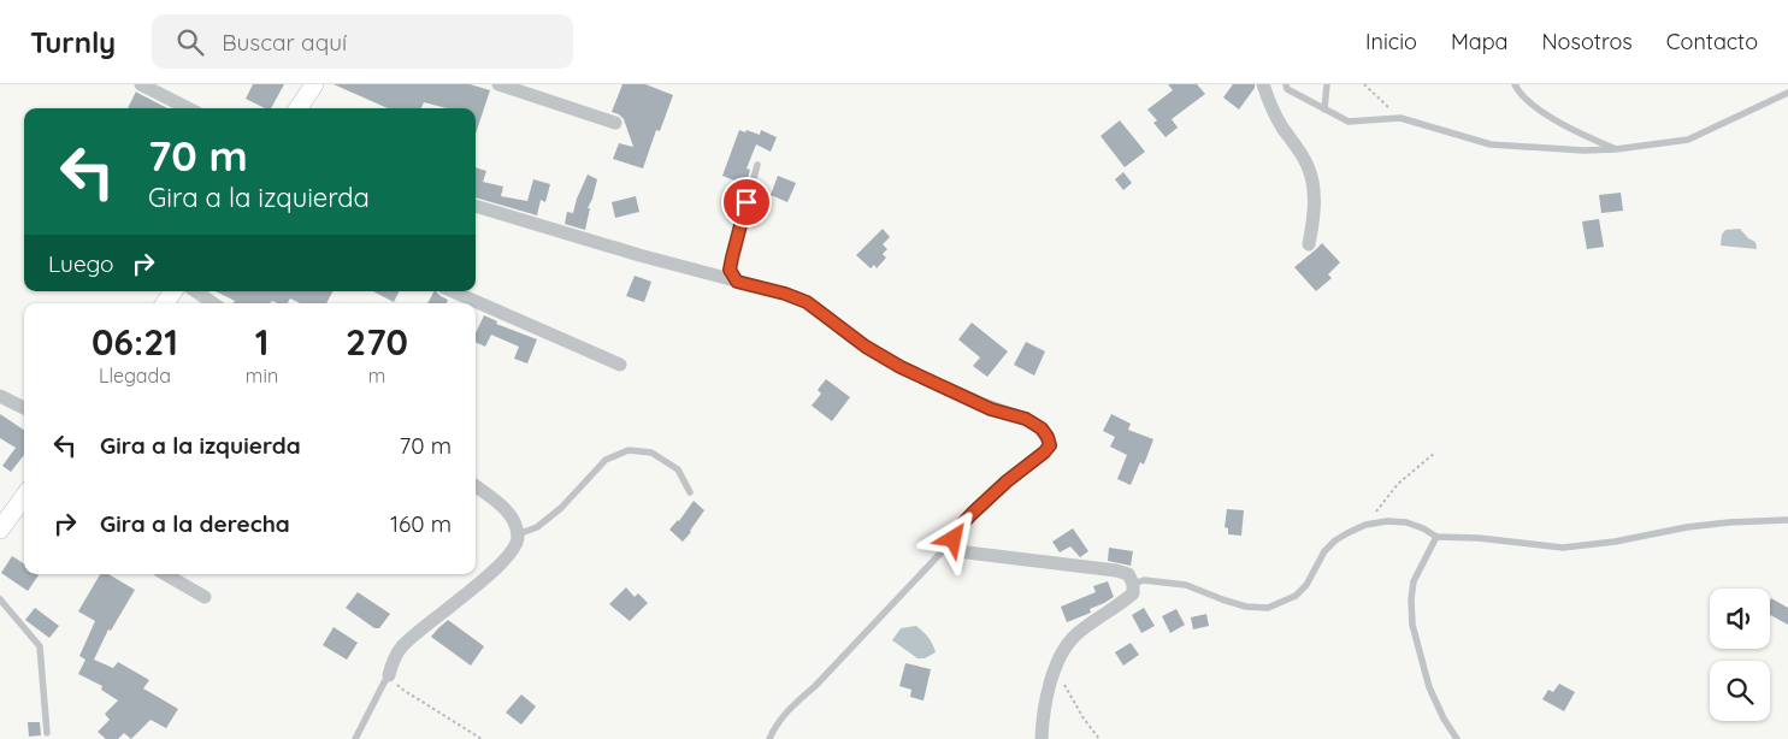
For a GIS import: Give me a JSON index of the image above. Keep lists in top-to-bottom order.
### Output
{
  "page": {
    "header": "Turnly",
    "search": "Buscar aquí",
    "nav": [
      "Inicio",
      "Mapa",
      "Nosotros",
      "Contacto"
    ],
    "turn": ["70 m", "Gira a la izquierda"],
    "then": "Luego",
    "eta": [
      "06:21",
      "Llegada",
      "1",
      "min",
      "270",
      "m"
    ],
    "list": [
      {
        "name": "Gira a la izquierda",
        "value": "70 m"
      },
      {
        "name": "Gira a la derecha",
        "value": "160 m"
      }
    ]
  }
}
